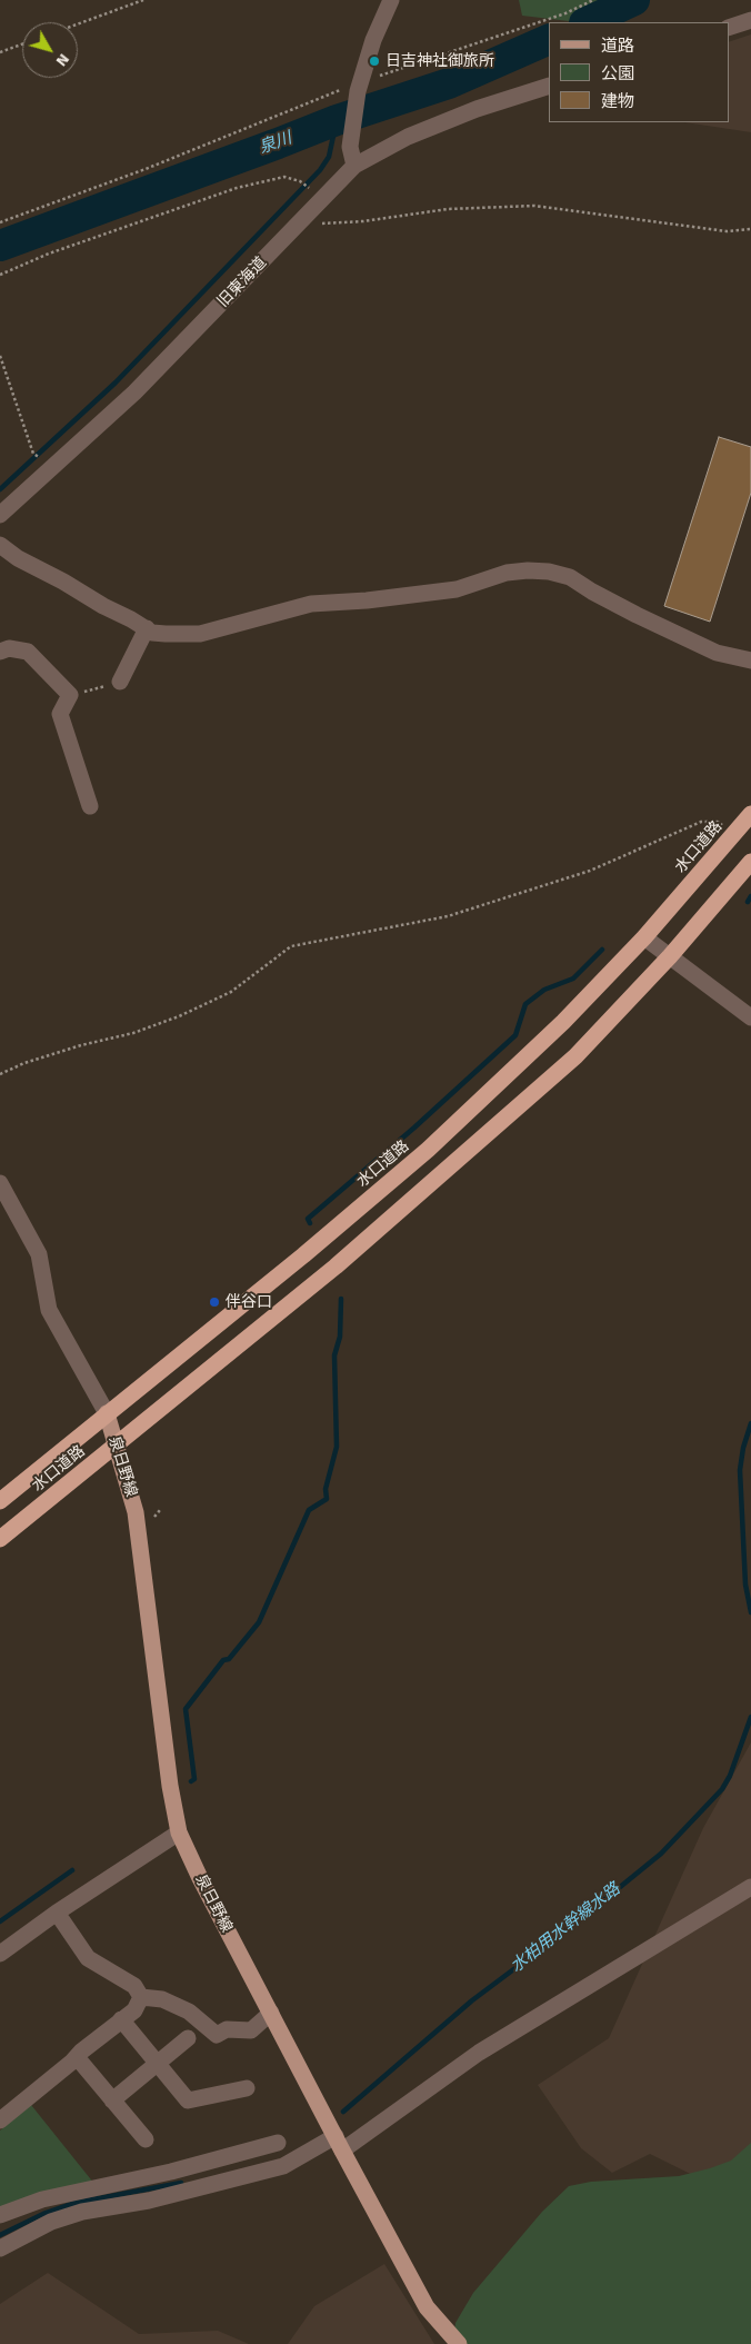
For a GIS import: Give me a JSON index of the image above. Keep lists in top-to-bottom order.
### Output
{
  "streets": {
    "highway": ["水口道路"],
    "main road": ["泉日野線"],
    "street": ["旧東海道"]
  },
  "crossings": [
    ["水口道路", "泉日野線"]
  ],
  "water": ["泉川", "水柏用水幹線水路"],
  "places": ["日吉神社御旅所", "伴谷口"],
  "legend": ["道路", "公園", "建物"],
  "north": "bottom right"
}
